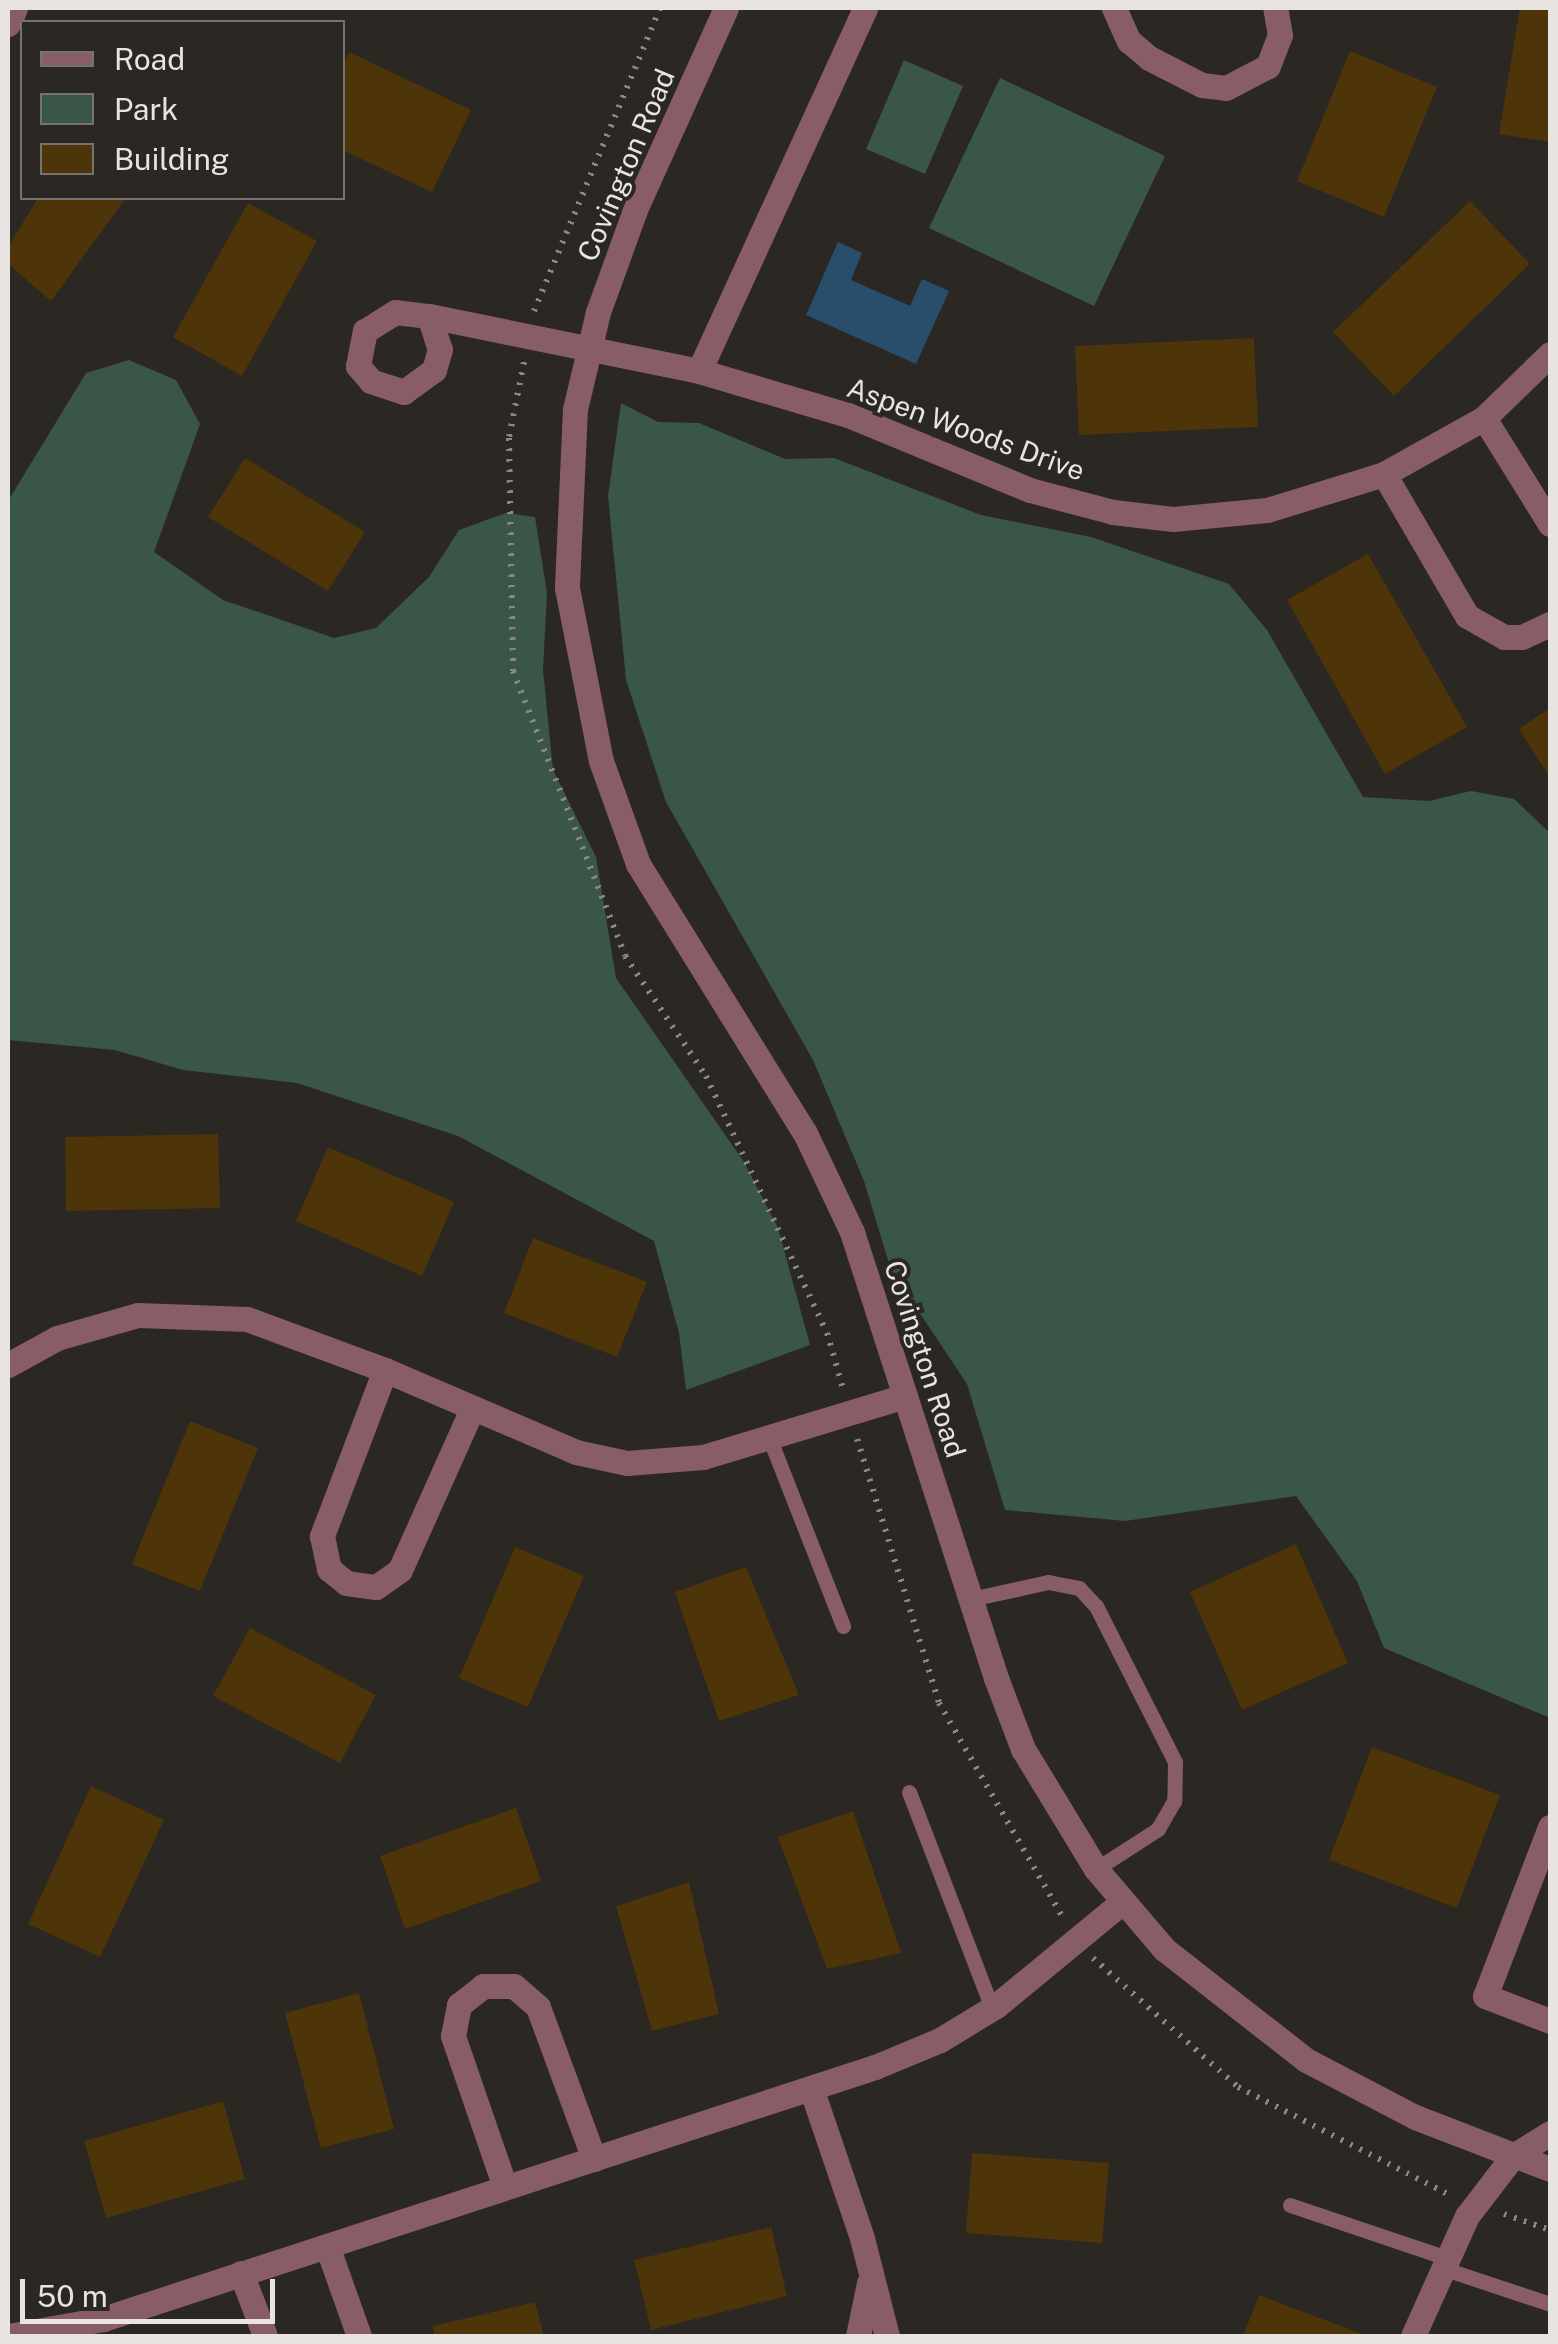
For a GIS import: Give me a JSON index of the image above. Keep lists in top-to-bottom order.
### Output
{
  "streets": {
    "street": ["Covington Road", "Aspen Woods Drive"]
  },
  "crossings": [
    ["Covington Road", "Aspen Woods Drive"]
  ],
  "legend": ["Road", "Park", "Building"],
  "scale_bar": "50 m"
}
